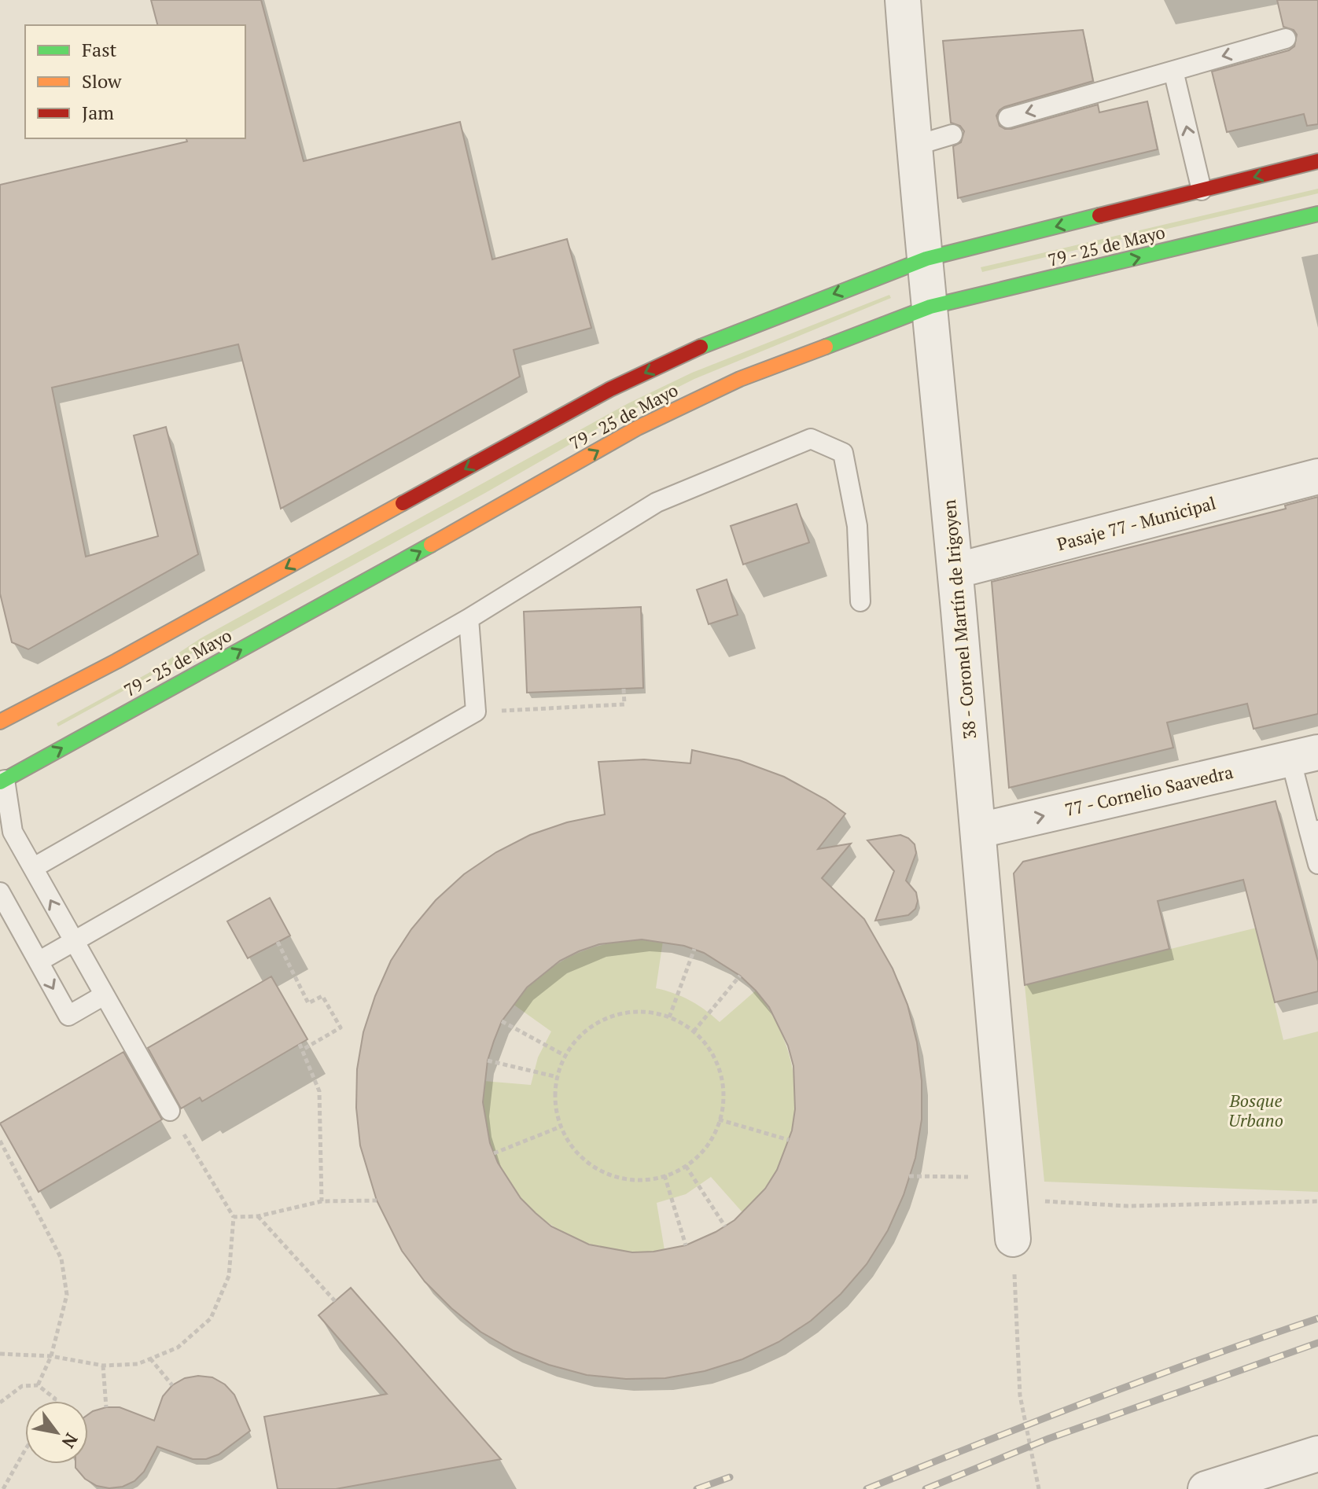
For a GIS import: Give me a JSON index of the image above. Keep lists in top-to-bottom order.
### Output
{
  "streets": {
    "main road": ["79 - 25 de Mayo"],
    "street": ["Pasaje 77 - Municipal", "38 - Coronel Martín de Irigoyen", "77 - Cornelio Saavedra"]
  },
  "crossings": [
    ["79 - 25 de Mayo", "38 - Coronel Martín de Irigoyen"],
    ["Pasaje 77 - Municipal", "38 - Coronel Martín de Irigoyen"],
    ["38 - Coronel Martín de Irigoyen", "77 - Cornelio Saavedra"]
  ],
  "one_way": ["77 - Cornelio Saavedra"],
  "parks": ["Bosque Urbano"],
  "legend": ["Fast", "Slow", "Jam"],
  "north": "bottom right"
}
